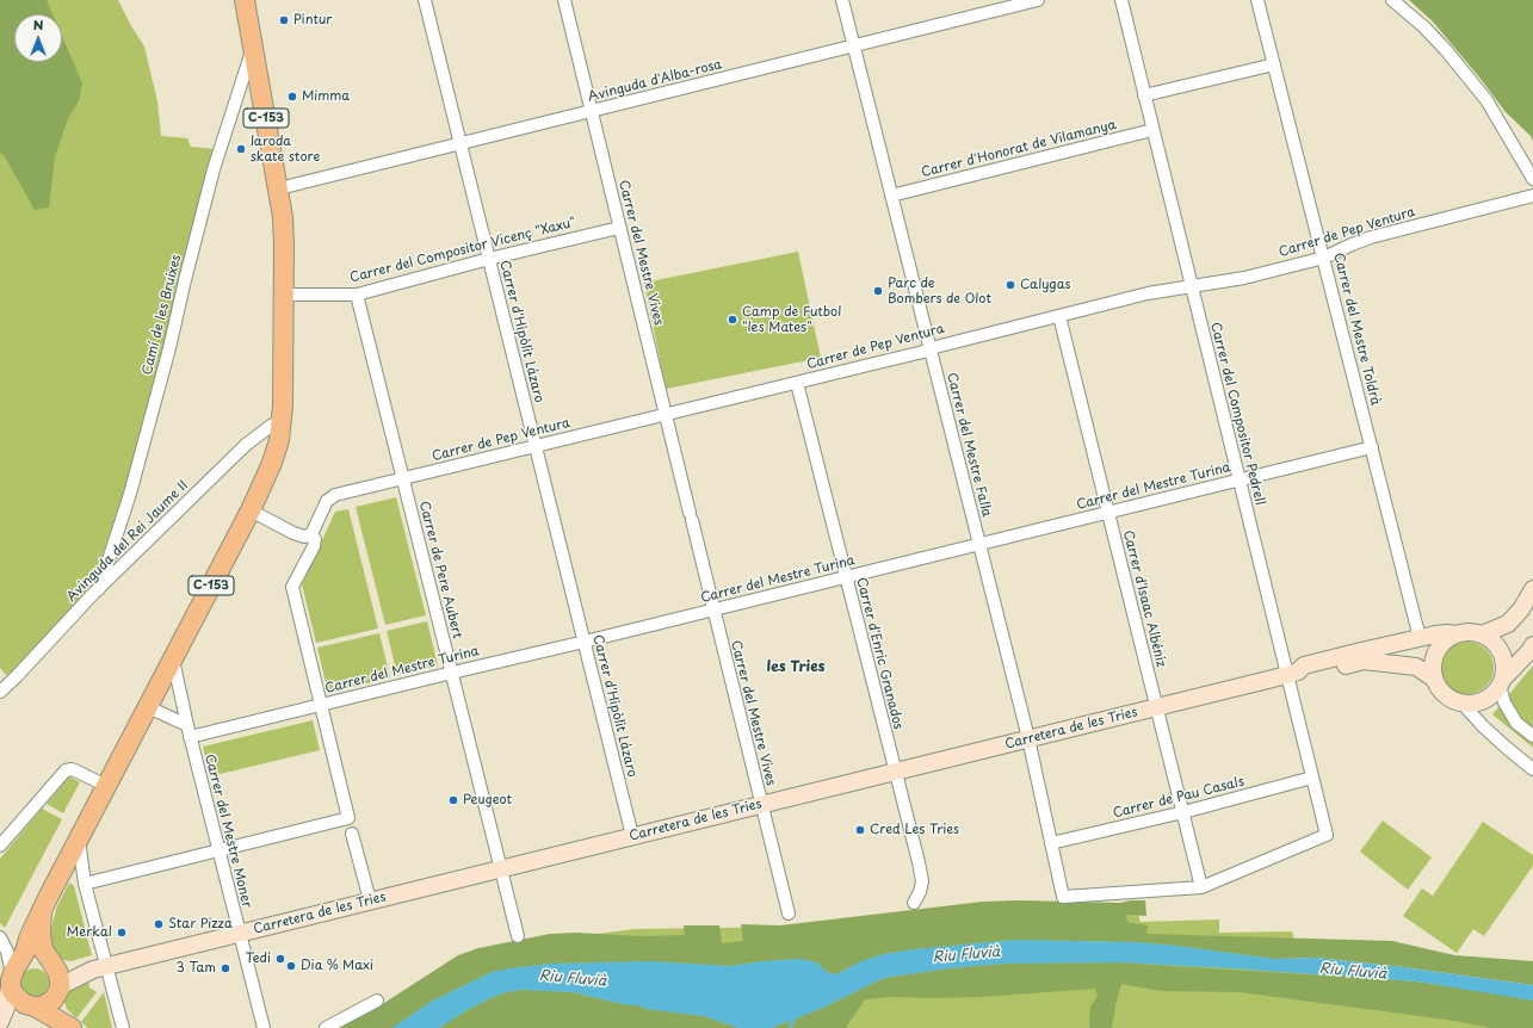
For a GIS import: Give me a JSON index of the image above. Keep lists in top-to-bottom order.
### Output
{
  "streets": {
    "main road": ["C-153"],
    "street": [
      "Avinguda d'Alba-rosa",
      "Carrer d'Honorat de Vilamanya",
      "Carrer de Pep Ventura",
      "Carrer del Compositor Vicenç \"Xaxu\"",
      "Carrer del Mestre Vives",
      "Camí de les Bruixes",
      "Carrer del Mestre Toldrà",
      "Carrer d'Hipòlit Lázaro",
      "Carrer del Compositor Pedrell",
      "Carrer del Mestre Falla",
      "Carrer del Mestre Turina",
      "Avinguda del Rei Jaume II",
      "Carrer de Pere Aubert",
      "Carrer d'Isaac Albéniz",
      "Carrer d'Enric Granados",
      "Carretera de les Tries",
      "Carrer de Pau Casals",
      "Carrer del Mestre Moner"
    ]
  },
  "crossings": [
    ["Avinguda d'Alba-rosa", "C-153"],
    ["Avinguda d'Alba-rosa", "Carrer del Mestre Vives"],
    ["Avinguda d'Alba-rosa", "Carrer d'Hipòlit Lázaro"],
    ["Avinguda d'Alba-rosa", "Carrer del Mestre Falla"],
    ["C-153", "Carrer del Compositor Vicenç \"Xaxu\""],
    ["C-153", "Camí de les Bruixes"],
    ["C-153", "Avinguda del Rei Jaume II"],
    ["C-153", "Carretera de les Tries"],
    ["C-153", "Carrer del Mestre Moner"],
    ["Carrer d'Honorat de Vilamanya", "Carrer del Compositor Pedrell"],
    ["Carrer d'Honorat de Vilamanya", "Carrer del Mestre Falla"],
    ["Carrer de Pep Ventura", "Carrer del Mestre Vives"],
    ["Carrer de Pep Ventura", "Carrer del Mestre Toldrà"],
    ["Carrer de Pep Ventura", "Carrer d'Hipòlit Lázaro"],
    ["Carrer de Pep Ventura", "Carrer del Compositor Pedrell"],
    ["Carrer de Pep Ventura", "Carrer del Mestre Falla"],
    ["Carrer de Pep Ventura", "Carrer del Mestre Turina"],
    ["Carrer de Pep Ventura", "Carrer de Pere Aubert"],
    ["Carrer de Pep Ventura", "Carrer d'Isaac Albéniz"],
    ["Carrer de Pep Ventura", "Carrer d'Enric Granados"],
    ["Carrer de Pep Ventura", "Carrer del Mestre Moner"],
    ["Carrer del Compositor Vicenç \"Xaxu\"", "Carrer del Mestre Vives"],
    ["Carrer del Compositor Vicenç \"Xaxu\"", "Carrer d'Hipòlit Lázaro"],
    ["Carrer del Compositor Vicenç \"Xaxu\"", "Carrer de Pere Aubert"],
    ["Carrer del Mestre Vives", "Carrer del Mestre Turina"],
    ["Carrer del Mestre Vives", "Carretera de les Tries"],
    ["Camí de les Bruixes", "Avinguda del Rei Jaume II"],
    ["Carrer del Mestre Toldrà", "Carrer del Mestre Turina"],
    ["Carrer del Mestre Toldrà", "Carretera de les Tries"],
    ["Carrer d'Hipòlit Lázaro", "Carrer del Mestre Turina"],
    ["Carrer d'Hipòlit Lázaro", "Carretera de les Tries"],
    ["Carrer del Compositor Pedrell", "Carrer del Mestre Falla"],
    ["Carrer del Compositor Pedrell", "Carrer del Mestre Turina"],
    ["Carrer del Compositor Pedrell", "Carrer d'Isaac Albéniz"],
    ["Carrer del Compositor Pedrell", "Carretera de les Tries"],
    ["Carrer del Compositor Pedrell", "Carrer de Pau Casals"],
    ["Carrer del Mestre Falla", "Carrer del Mestre Turina"],
    ["Carrer del Mestre Falla", "Carrer d'Isaac Albéniz"],
    ["Carrer del Mestre Falla", "Carretera de les Tries"],
    ["Carrer del Mestre Falla", "Carrer de Pau Casals"],
    ["Carrer del Mestre Turina", "Carrer de Pere Aubert"],
    ["Carrer del Mestre Turina", "Carrer d'Isaac Albéniz"],
    ["Carrer del Mestre Turina", "Carrer d'Enric Granados"],
    ["Carrer del Mestre Turina", "Carrer del Mestre Moner"],
    ["Carrer de Pere Aubert", "Carretera de les Tries"],
    ["Carrer d'Isaac Albéniz", "Carretera de les Tries"],
    ["Carrer d'Isaac Albéniz", "Carrer de Pau Casals"],
    ["Carrer d'Enric Granados", "Carretera de les Tries"],
    ["Carretera de les Tries", "Carrer del Mestre Moner"]
  ],
  "districts": ["les Tries"],
  "water": ["Riu Fluvià"],
  "places": [
    "Pintur",
    "Mimma",
    "laroda skate store",
    "Calygas",
    "Parc de Bombers de Olot",
    "Camp de Futbol \"les Mates\"",
    "Peugeot",
    "Cred Les Tries",
    "Star Pizza",
    "Merkal",
    "Tedi",
    "Dia % Maxi",
    "3 Tam"
  ],
  "north": "top"
}
